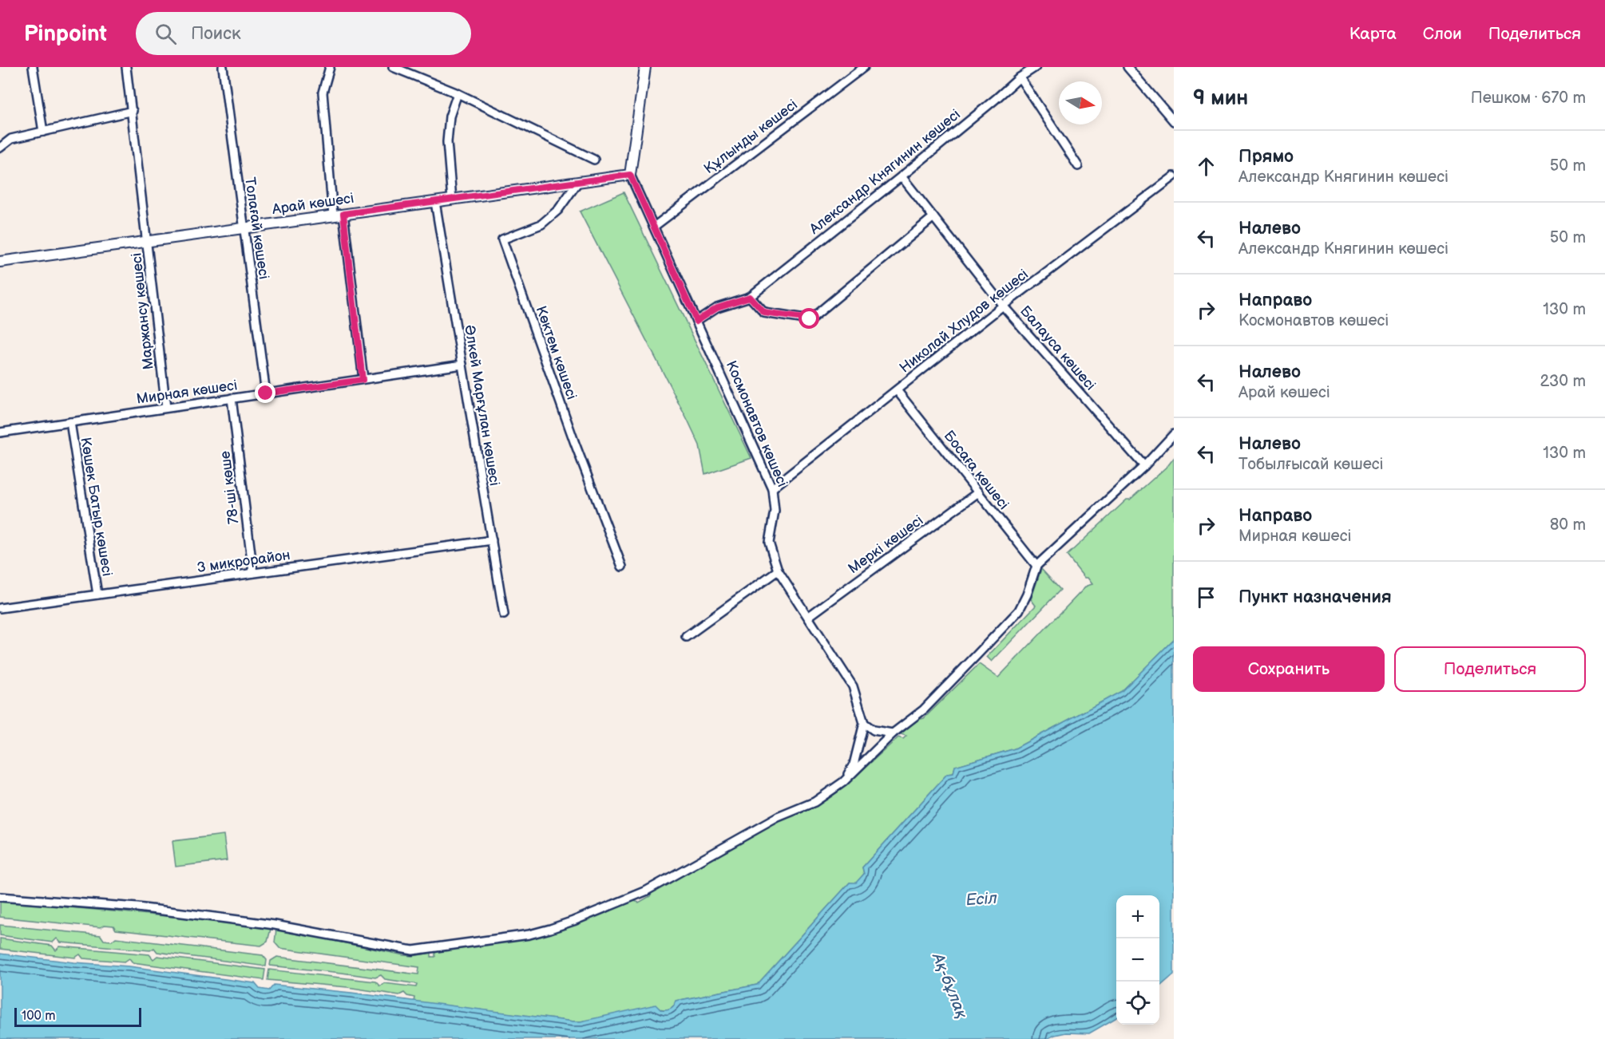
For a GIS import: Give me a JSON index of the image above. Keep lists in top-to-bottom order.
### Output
{
  "streets": {
    "street": [
      "Құлынды көшесі",
      "Александр Княгинин көшесі",
      "Арай көшесі",
      "Толағай көшесі",
      "Маржансу көшесі",
      "Николай Хлудов көшесі",
      "Балауса көшесі",
      "Көктем көшесі",
      "Мирная көшесі",
      "Әлкей Марғұлан көшесі",
      "Космонавтов көшесі",
      "Босаға көшесі",
      "78-ші көше",
      "Көшек Батыр көшесі",
      "Меркі көшесі",
      "3 микрорайон"
    ]
  },
  "crossings": [
    ["Құлынды көшесі", "Космонавтов көшесі"],
    ["Александр Княгинин көшесі", "Балауса көшесі"],
    ["Александр Княгинин көшесі", "Космонавтов көшесі"],
    ["Арай көшесі", "Толағай көшесі"],
    ["Арай көшесі", "Маржансу көшесі"],
    ["Арай көшесі", "Көктем көшесі"],
    ["Арай көшесі", "Әлкей Марғұлан көшесі"],
    ["Арай көшесі", "Космонавтов көшесі"],
    ["Толағай көшесі", "Мирная көшесі"],
    ["Маржансу көшесі", "Мирная көшесі"],
    ["Николай Хлудов көшесі", "Балауса көшесі"],
    ["Николай Хлудов көшесі", "Космонавтов көшесі"],
    ["Николай Хлудов көшесі", "Босаға көшесі"],
    ["Мирная көшесі", "Әлкей Марғұлан көшесі"],
    ["Мирная көшесі", "78-ші көше"],
    ["Мирная көшесі", "Көшек Батыр көшесі"],
    ["Әлкей Марғұлан көшесі", "3 микрорайон"],
    ["Космонавтов көшесі", "Меркі көшесі"],
    ["Босаға көшесі", "Меркі көшесі"],
    ["78-ші көше", "3 микрорайон"],
    ["Көшек Батыр көшесі", "3 микрорайон"]
  ],
  "water": ["Есіл", "Ақ-бұлақ"],
  "scale_bar": "100 m",
  "north": "right",
  "page": {
    "header": "Pinpoint",
    "search": "Поиск",
    "nav": ["Карта", "Слои", "Поделиться"],
    "heading": ["9 мин", "Пешком · 670 m"],
    "list": [
      ["Прямо", "Александр Княгинин көшесі", "50 m"],
      ["Налево", "Александр Княгинин көшесі", "50 m"],
      ["Направо", "Космонавтов көшесі", "130 m"],
      ["Налево", "Арай көшесі", "230 m"],
      ["Налево", "Тобылғысай көшесі", "130 m"],
      ["Направо", "Мирная көшесі", "80 m"],
      "Пункт назначения"
    ],
    "buttons": ["Сохранить", "Поделиться"],
    "map_buttons": ["+", "−"],
    "scale": "100 m"
  }
}
